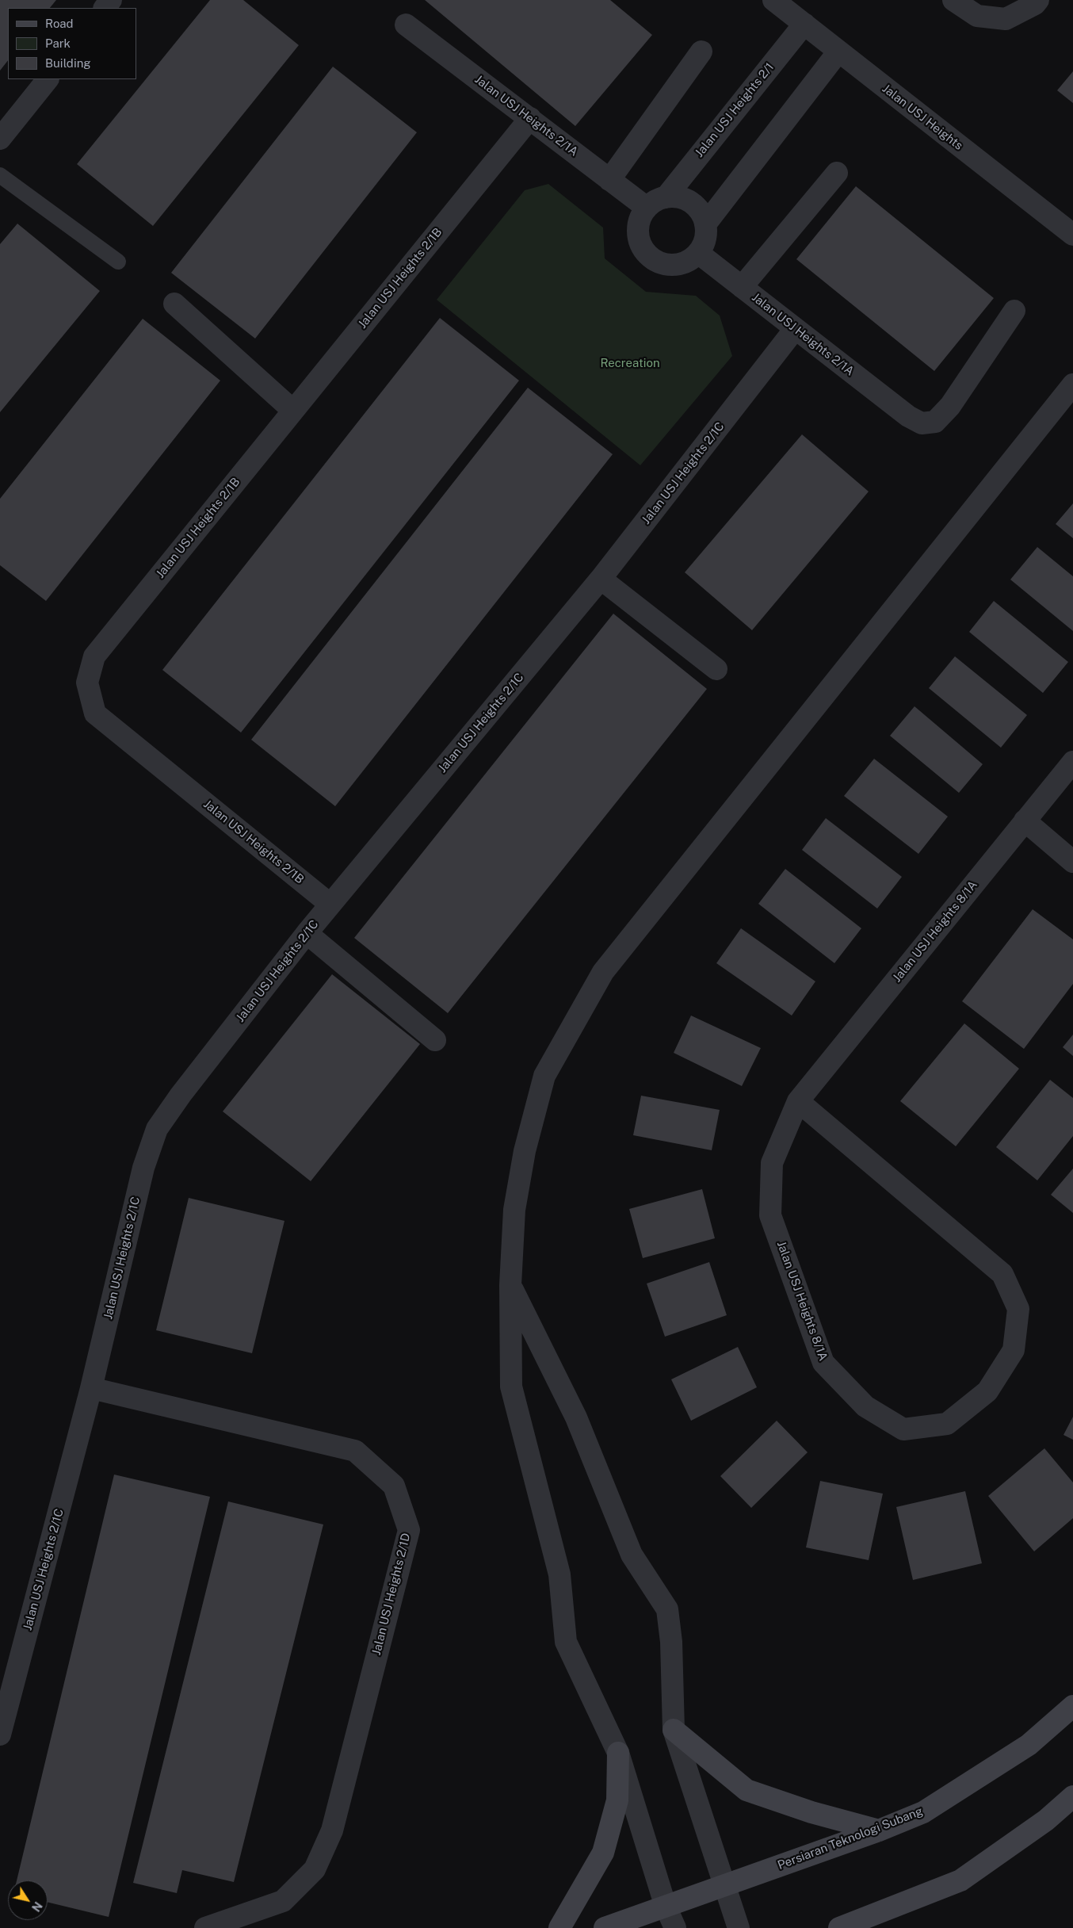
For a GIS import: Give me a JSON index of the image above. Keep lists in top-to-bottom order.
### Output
{
  "streets": {
    "main road": ["Persiaran Teknologi Subang"],
    "street": [
      "Jalan USJ Heights 2/1",
      "Jalan USJ Heights 2/1A",
      "Jalan USJ Heights",
      "Jalan USJ Heights 2/1B",
      "Jalan USJ Heights 2/1C",
      "Jalan USJ Heights 8/1A",
      "Jalan USJ Heights 2/1D"
    ]
  },
  "crossings": [
    ["Jalan USJ Heights 2/1", "Jalan USJ Heights 2/1A"],
    ["Jalan USJ Heights 2/1", "Jalan USJ Heights"],
    ["Jalan USJ Heights 2/1A", "Jalan USJ Heights 2/1B"],
    ["Jalan USJ Heights 2/1A", "Jalan USJ Heights 2/1C"],
    ["Jalan USJ Heights 2/1B", "Jalan USJ Heights 2/1C"],
    ["Jalan USJ Heights 2/1C", "Jalan USJ Heights 2/1D"]
  ],
  "parks": ["Recreation"],
  "legend": ["Road", "Park", "Building"],
  "north": "bottom right"
}
